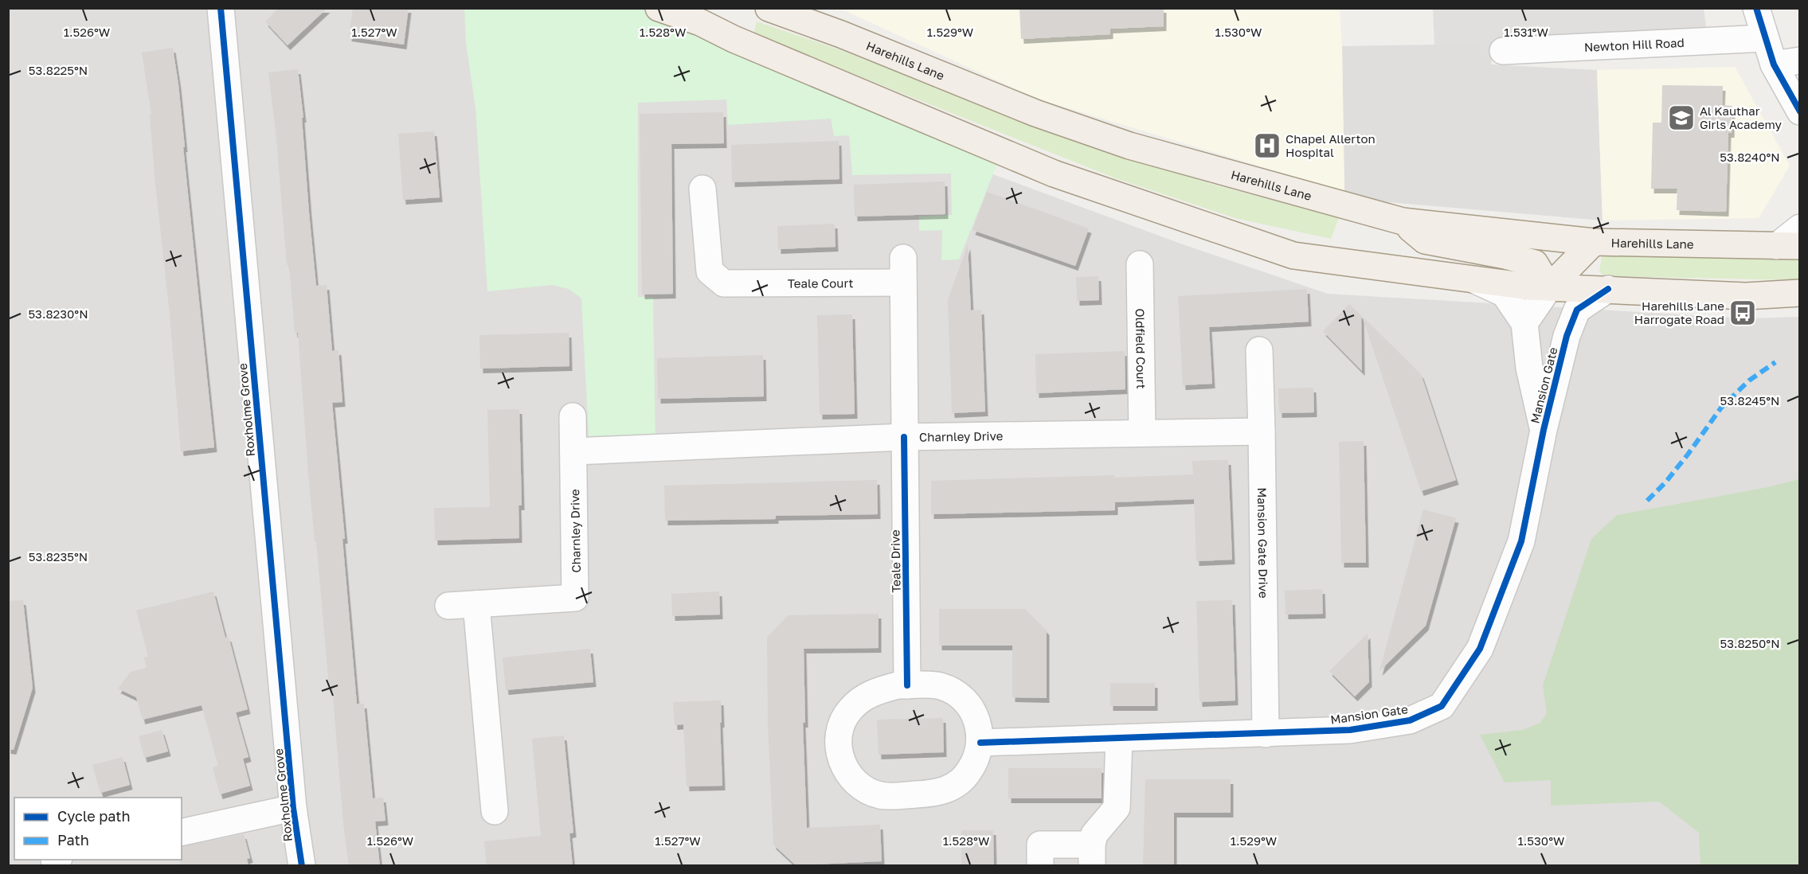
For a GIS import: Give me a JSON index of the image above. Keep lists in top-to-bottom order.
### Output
{
  "streets": {
    "main road": ["Harehills Lane"],
    "street": [
      "Newton Hill Road",
      "Teale Court",
      "Oldfield Court",
      "Mansion Gate",
      "Roxholme Grove",
      "Charnley Drive",
      "Mansion Gate Drive",
      "Teale Drive"
    ]
  },
  "crossings": [
    ["Teale Court", "Teale Drive"],
    ["Oldfield Court", "Charnley Drive"],
    ["Mansion Gate", "Mansion Gate Drive"],
    ["Mansion Gate", "Teale Drive"],
    ["Charnley Drive", "Mansion Gate Drive"],
    ["Charnley Drive", "Teale Drive"]
  ],
  "places": {
    "school or university": ["Al Kauthar Girls Academy"],
    "hospital": ["Chapel Allerton Hospital"],
    "bus stop": ["Harehills Lane Harrogate Road"]
  },
  "legend": ["Cycle path", "Path"],
  "coordinates": [
    "1.526°W",
    "1.527°W",
    "1.529°W",
    "1.531°W",
    "1.528°W",
    "1.530°W",
    "53.8225°N",
    "53.8240°N",
    "53.8230°N",
    "53.8245°N",
    "53.8235°N",
    "53.8250°N"
  ]
}
